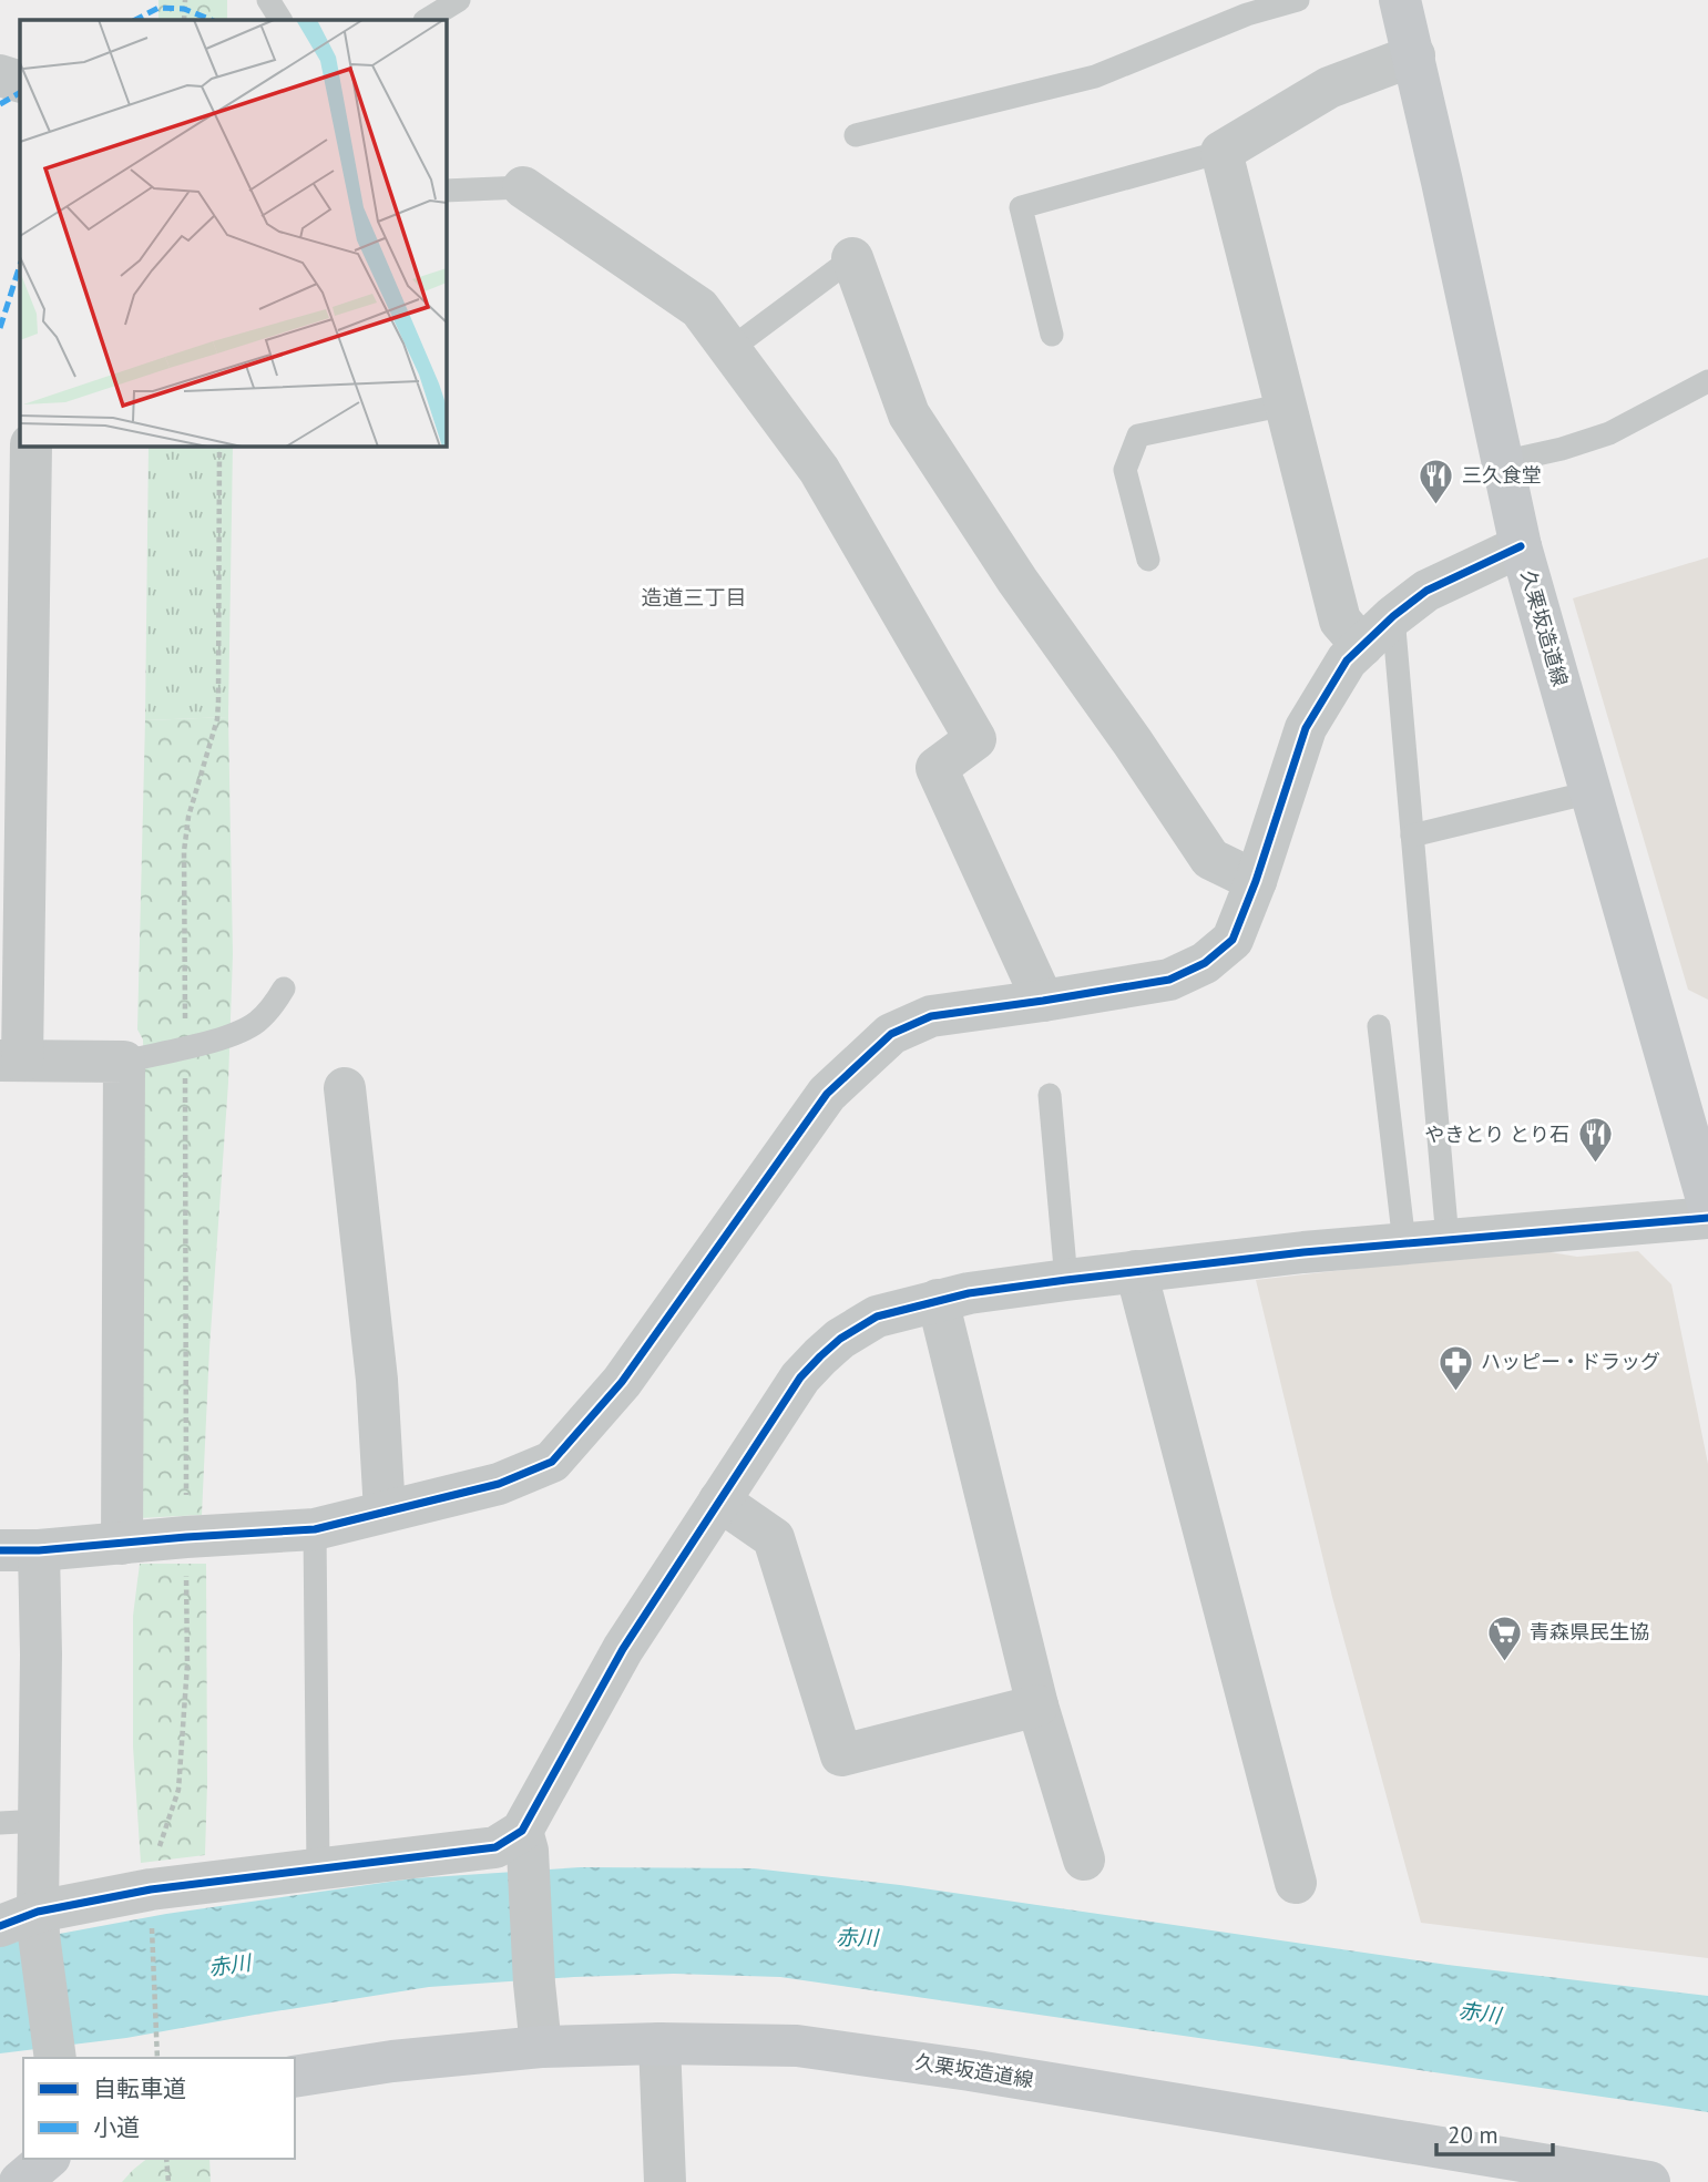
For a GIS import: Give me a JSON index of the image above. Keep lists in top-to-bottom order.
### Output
{
  "streets": {
    "main road": ["久栗坂造道線"]
  },
  "districts": ["造道三丁目"],
  "water": ["赤川"],
  "places": {
    "restaurant": ["三久食堂", "やきとり とり石"],
    "pharmacy": ["ハッピー・ドラッグ"],
    "supermarket": ["青森県民生協"]
  },
  "legend": ["自転車道", "小道"],
  "scale_bar": "20 m"
}
